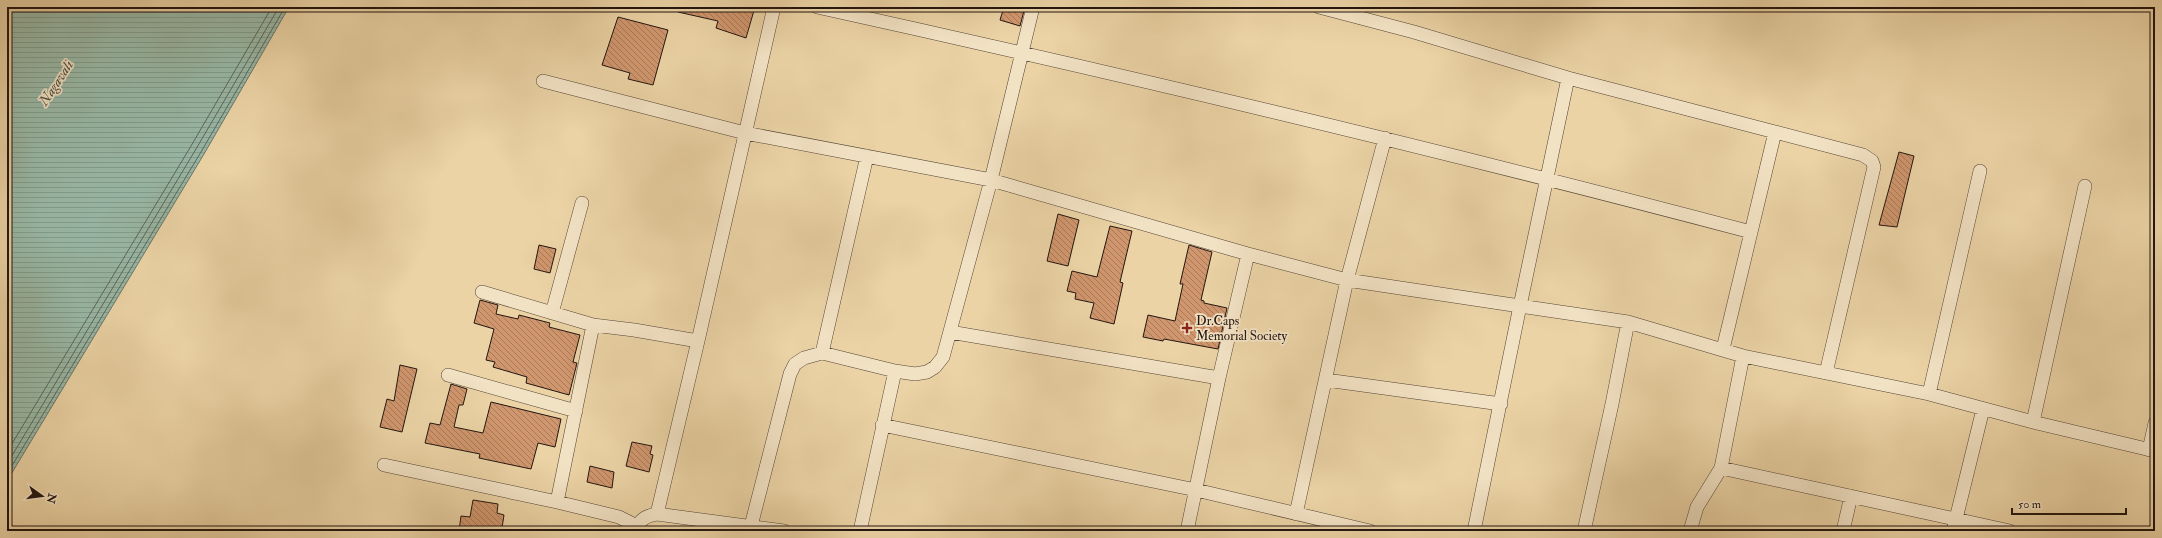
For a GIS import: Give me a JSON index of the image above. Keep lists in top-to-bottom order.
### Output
{
  "water": ["Nagavali"],
  "places": {
    "health": ["Dr.Caps Memorial Society"]
  },
  "scale_bar": "50 m",
  "north": "right"
}
